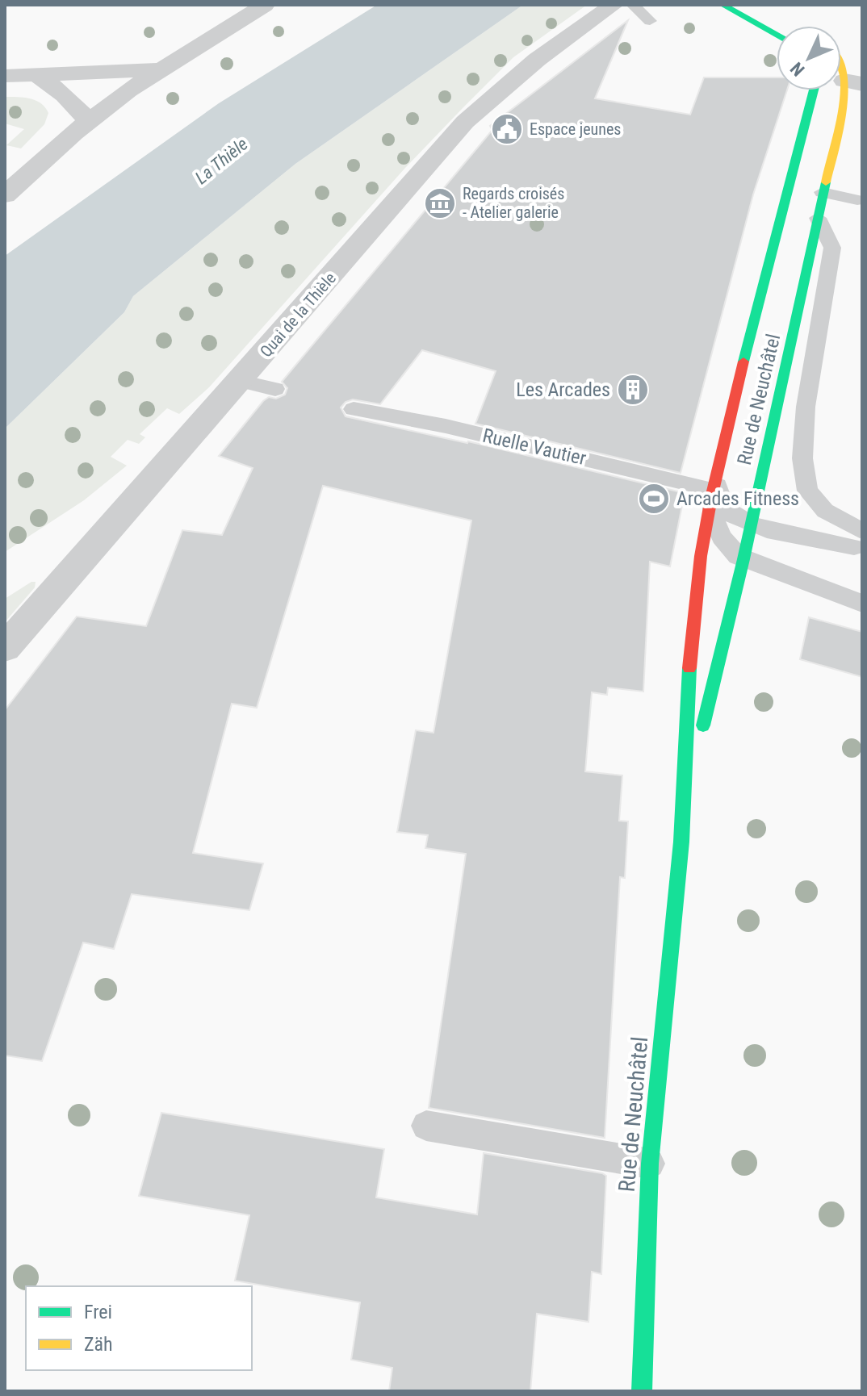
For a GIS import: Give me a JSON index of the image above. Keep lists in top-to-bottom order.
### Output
{
  "streets": {
    "main road": ["Rue de Neuchâtel"],
    "street": ["Quai de la Thièle"],
    "lane": ["Ruelle Vautier"]
  },
  "crossings": [
    ["Rue de Neuchâtel", "Ruelle Vautier"]
  ],
  "water": ["La Thièle"],
  "places": {
    "public building": ["Espace jeunes"],
    "museum": ["Regards croisés - Atelier galerie"],
    "building": ["Les Arcades"],
    "sports": ["Arcades Fitness"]
  },
  "legend": ["Frei", "Zäh"],
  "north": "bottom left"
}
